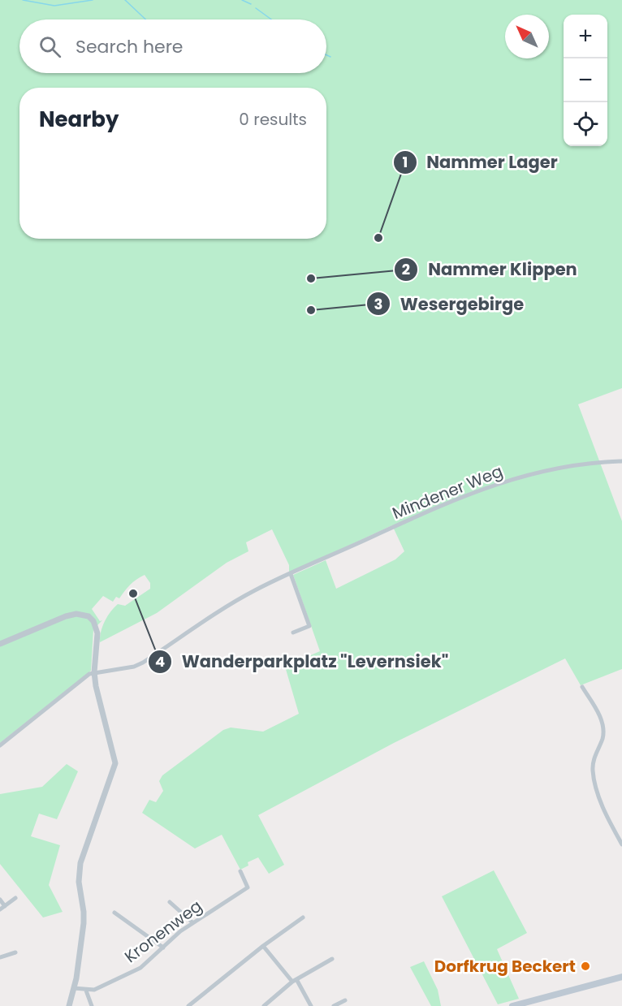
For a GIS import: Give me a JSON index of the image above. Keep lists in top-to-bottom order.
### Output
{
  "streets": {
    "street": ["Mindener Weg", "Kronenweg"]
  },
  "places": [
    "Nammer Lager",
    "Nammer Klippen",
    "Wesergebirge",
    "Wanderparkplatz \"Levernsiek\"",
    "Dorfkrug Beckert"
  ],
  "north": "top left",
  "page": {
    "map_buttons": ["+", "−"],
    "search": "Search here",
    "heading": ["Nearby", "0 results"]
  }
}
